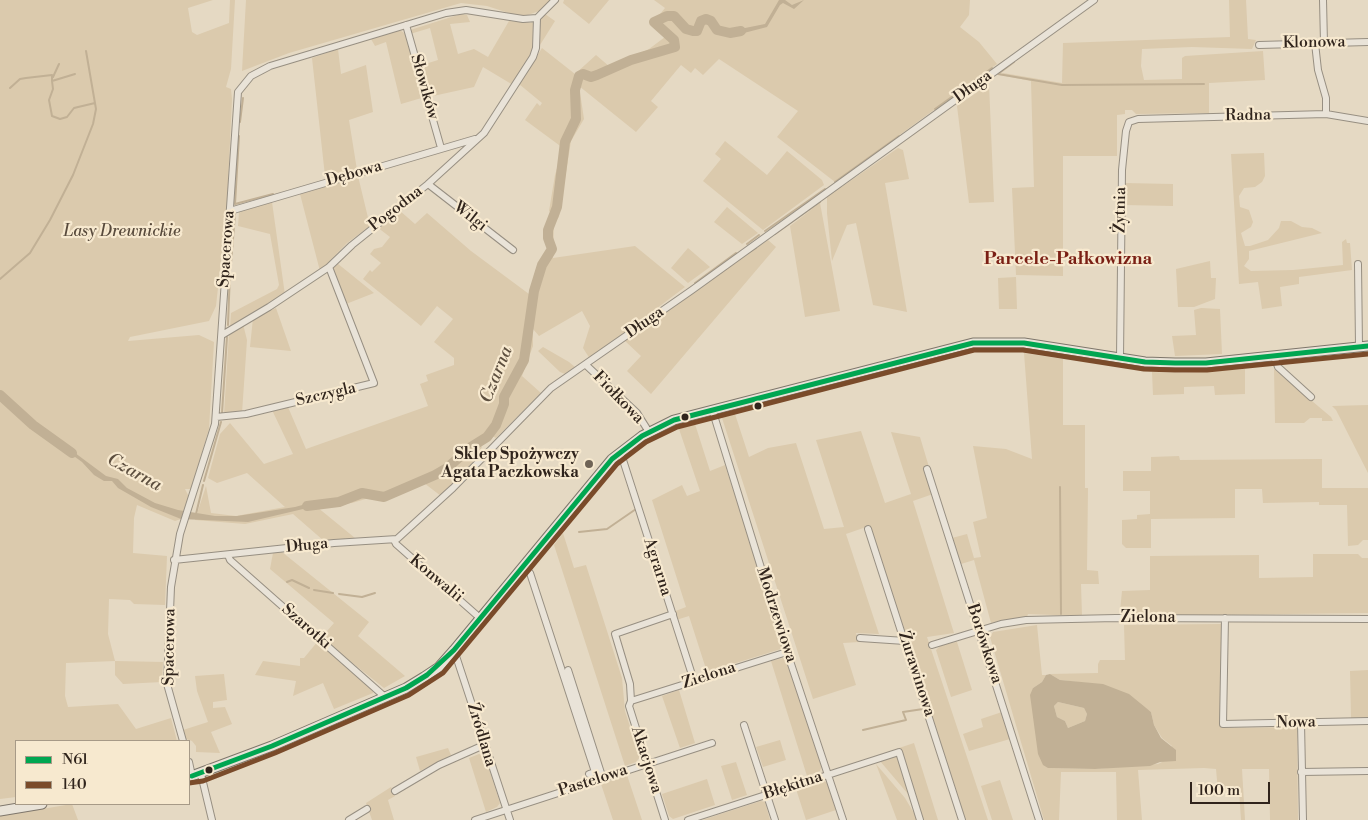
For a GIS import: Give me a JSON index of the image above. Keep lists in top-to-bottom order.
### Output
{
  "streets": {
    "street": [
      "Klonowa",
      "Słowików",
      "Długa",
      "Radna",
      "Dębowa",
      "Pogodna",
      "Żytnia",
      "Wilgi",
      "Spacerowa",
      "Szczygla",
      "Fiołkowa",
      "Agrarna",
      "Konwalii",
      "Modrzewiowa",
      "Zielona",
      "Szarotki",
      "Borówkowa",
      "Żurawinowa",
      "Nowa",
      "Źródlana",
      "Akacjowa",
      "Pastelowa",
      "Błękitna"
    ]
  },
  "crossings": [
    ["Słowików", "Dębowa"],
    ["Słowików", "Spacerowa"],
    ["Długa", "Spacerowa"],
    ["Długa", "Fiołkowa"],
    ["Długa", "Konwalii"],
    ["Długa", "Szarotki"],
    ["Radna", "Żytnia"],
    ["Dębowa", "Pogodna"],
    ["Dębowa", "Spacerowa"],
    ["Pogodna", "Wilgi"],
    ["Pogodna", "Spacerowa"],
    ["Pogodna", "Szczygla"],
    ["Spacerowa", "Szczygla"],
    ["Agrarna", "Zielona"],
    ["Agrarna", "Akacjowa"],
    ["Modrzewiowa", "Zielona"],
    ["Modrzewiowa", "Błękitna"],
    ["Zielona", "Borówkowa"],
    ["Zielona", "Nowa"],
    ["Zielona", "Akacjowa"],
    ["Źródlana", "Pastelowa"],
    ["Akacjowa", "Pastelowa"]
  ],
  "districts": ["Parcele-Pałkowizna"],
  "water": ["Czarna"],
  "parks": ["Lasy Drewnickie"],
  "places": ["Sklep Spożywczy Agata Paczkowska"],
  "lines": ["transit line N61", "transit line 140"],
  "legend": ["N61", "140"],
  "scale_bar": "100 m"
}
